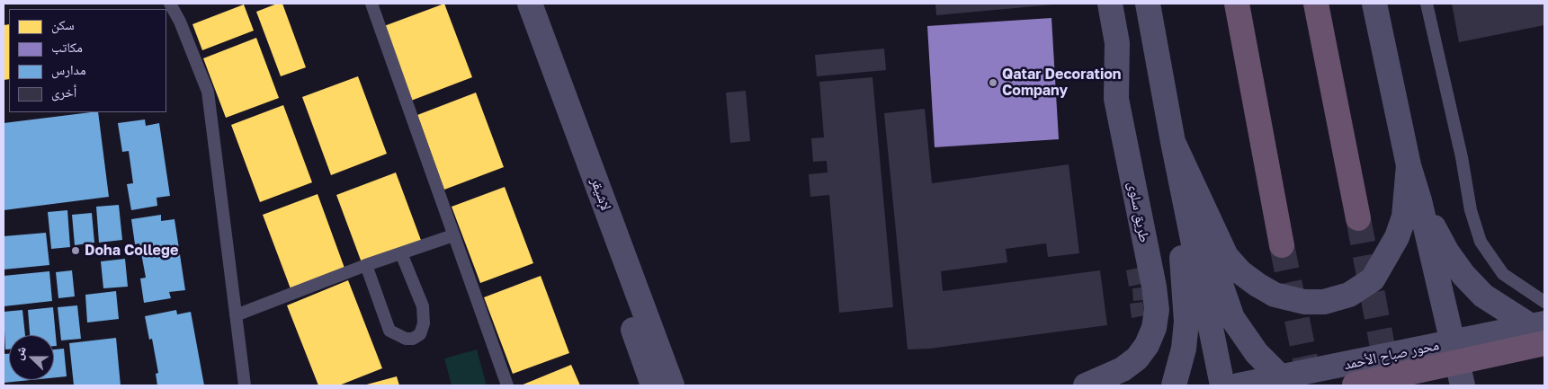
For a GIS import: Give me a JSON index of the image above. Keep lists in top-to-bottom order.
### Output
{
  "streets": {
    "highway": ["محور صباح الأحمد"],
    "main road": ["لإشيقر", "طريق سلوى"]
  },
  "places": ["Qatar Decoration Company", "Doha College"],
  "legend": [
    "سكن",
    "مكاتب",
    "مدارس",
    "أخرى"
  ],
  "north": "left"
}
